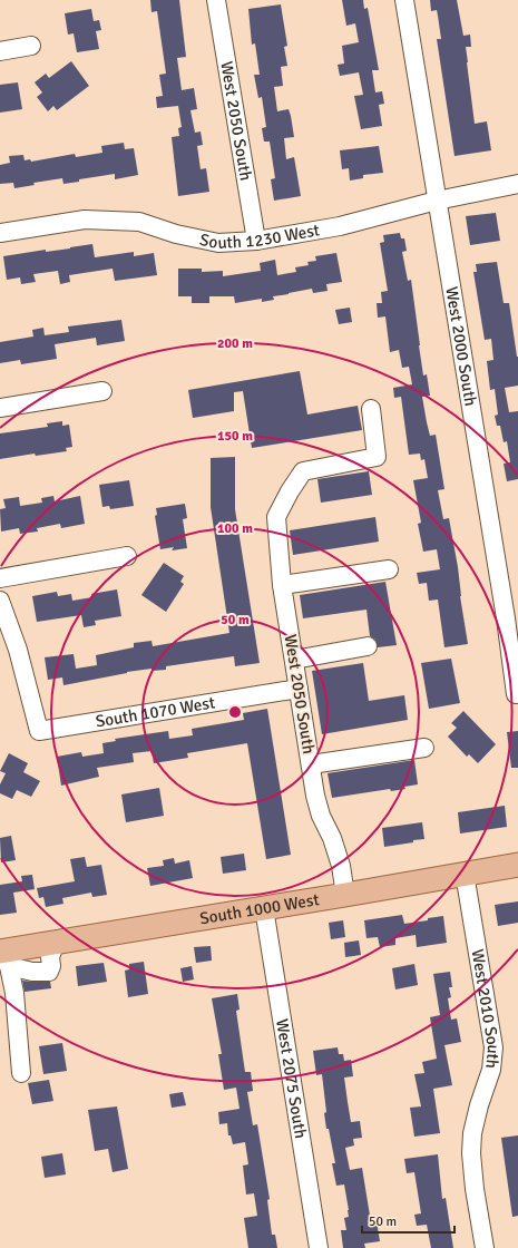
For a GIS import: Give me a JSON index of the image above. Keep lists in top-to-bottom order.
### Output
{
  "streets": {
    "main road": ["South 1000 West"],
    "street": [
      "West 2050 South",
      "South 1230 West",
      "West 2000 South",
      "South 1070 West",
      "West 2010 South",
      "West 2075 South"
    ]
  },
  "crossings": [
    ["West 2050 South", "South 1230 West"],
    ["West 2050 South", "South 1070 West"],
    ["West 2050 South", "South 1000 West"],
    ["South 1230 West", "West 2000 South"],
    ["South 1000 West", "West 2010 South"],
    ["South 1000 West", "West 2075 South"]
  ],
  "scale_bar": "50 m",
  "rings": [
    "200 m",
    "150 m",
    "100 m",
    "50 m"
  ]
}
